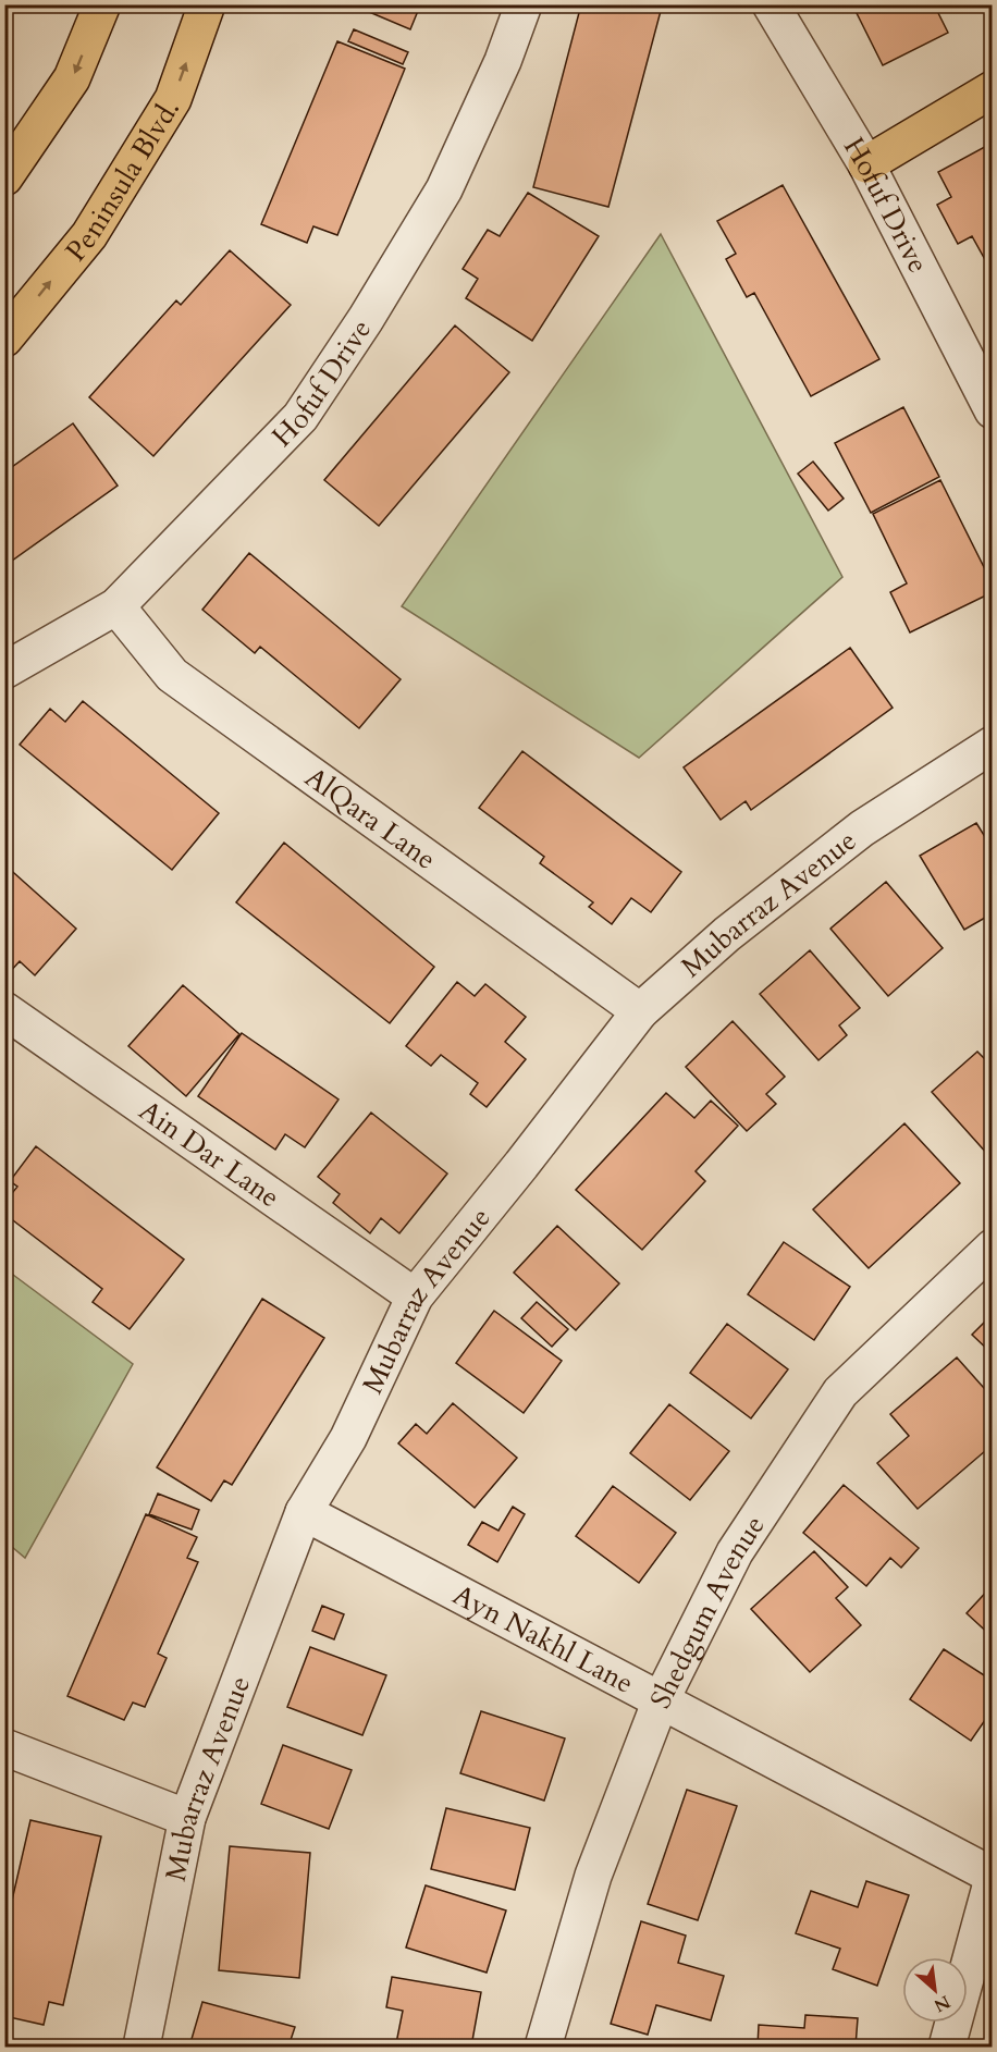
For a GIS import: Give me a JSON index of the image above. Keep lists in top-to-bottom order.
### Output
{
  "streets": {
    "main road": ["Peninsula Blvd."],
    "street": [
      "Hofuf Drive",
      "AlQara Lane",
      "Mubarraz Avenue",
      "Ain Dar Lane",
      "Shedgum Avenue",
      "Ayn Nakhl Lane"
    ]
  },
  "crossings": [
    ["Hofuf Drive", "AlQara Lane"],
    ["AlQara Lane", "Mubarraz Avenue"],
    ["Mubarraz Avenue", "Ain Dar Lane"],
    ["Mubarraz Avenue", "Ayn Nakhl Lane"],
    ["Shedgum Avenue", "Ayn Nakhl Lane"]
  ],
  "north": "bottom right"
}
